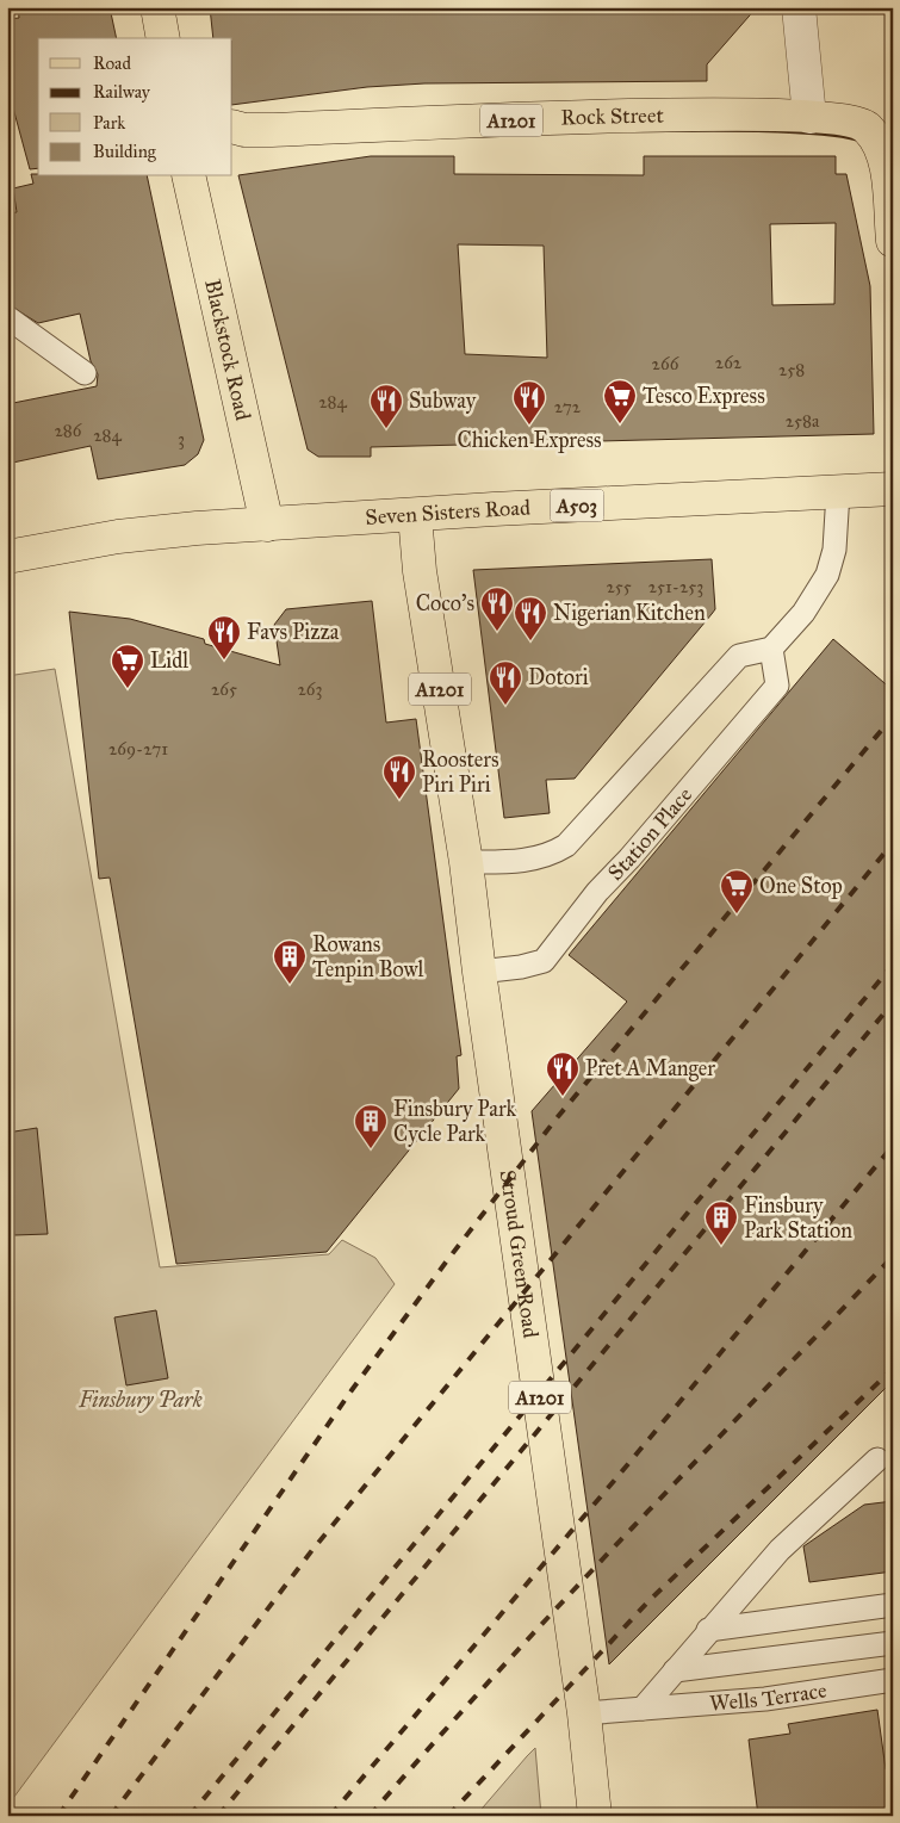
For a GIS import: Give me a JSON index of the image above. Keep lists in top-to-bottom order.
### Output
{
  "streets": {
    "main road": [
      "Rock Street",
      "A1201",
      "Blackstock Road",
      "A503",
      "Seven Sisters Road",
      "Stroud Green Road"
    ],
    "lane": ["Station Place", "Wells Terrace"]
  },
  "crossings": [
    ["Rock Street", "A1201"],
    ["Blackstock Road", "Seven Sisters Road"],
    ["Seven Sisters Road", "Stroud Green Road"],
    ["Station Place", "Stroud Green Road"],
    ["Stroud Green Road", "Wells Terrace"]
  ],
  "parks": ["Finsbury Park"],
  "places": {
    "supermarket": ["Tesco Express", "Lidl", "One Stop"],
    "restaurant": [
      "Chicken Express",
      "Subway",
      "Coco's",
      "Nigerian Kitchen",
      "Favs Pizza",
      "Dotori",
      "Roosters Piri Piri",
      "Pret A Manger"
    ],
    "building": ["Rowans Tenpin Bowl", "Finsbury Park Cycle Park", "Finsbury Park Station"]
  },
  "house_numbers": [
    "262",
    "266",
    "258",
    "284",
    "272",
    "258a",
    "286",
    "284",
    "3",
    "255",
    "251-253",
    "265",
    "263",
    "269-271"
  ],
  "legend": [
    "Road",
    "Railway",
    "Park",
    "Building"
  ]
}
